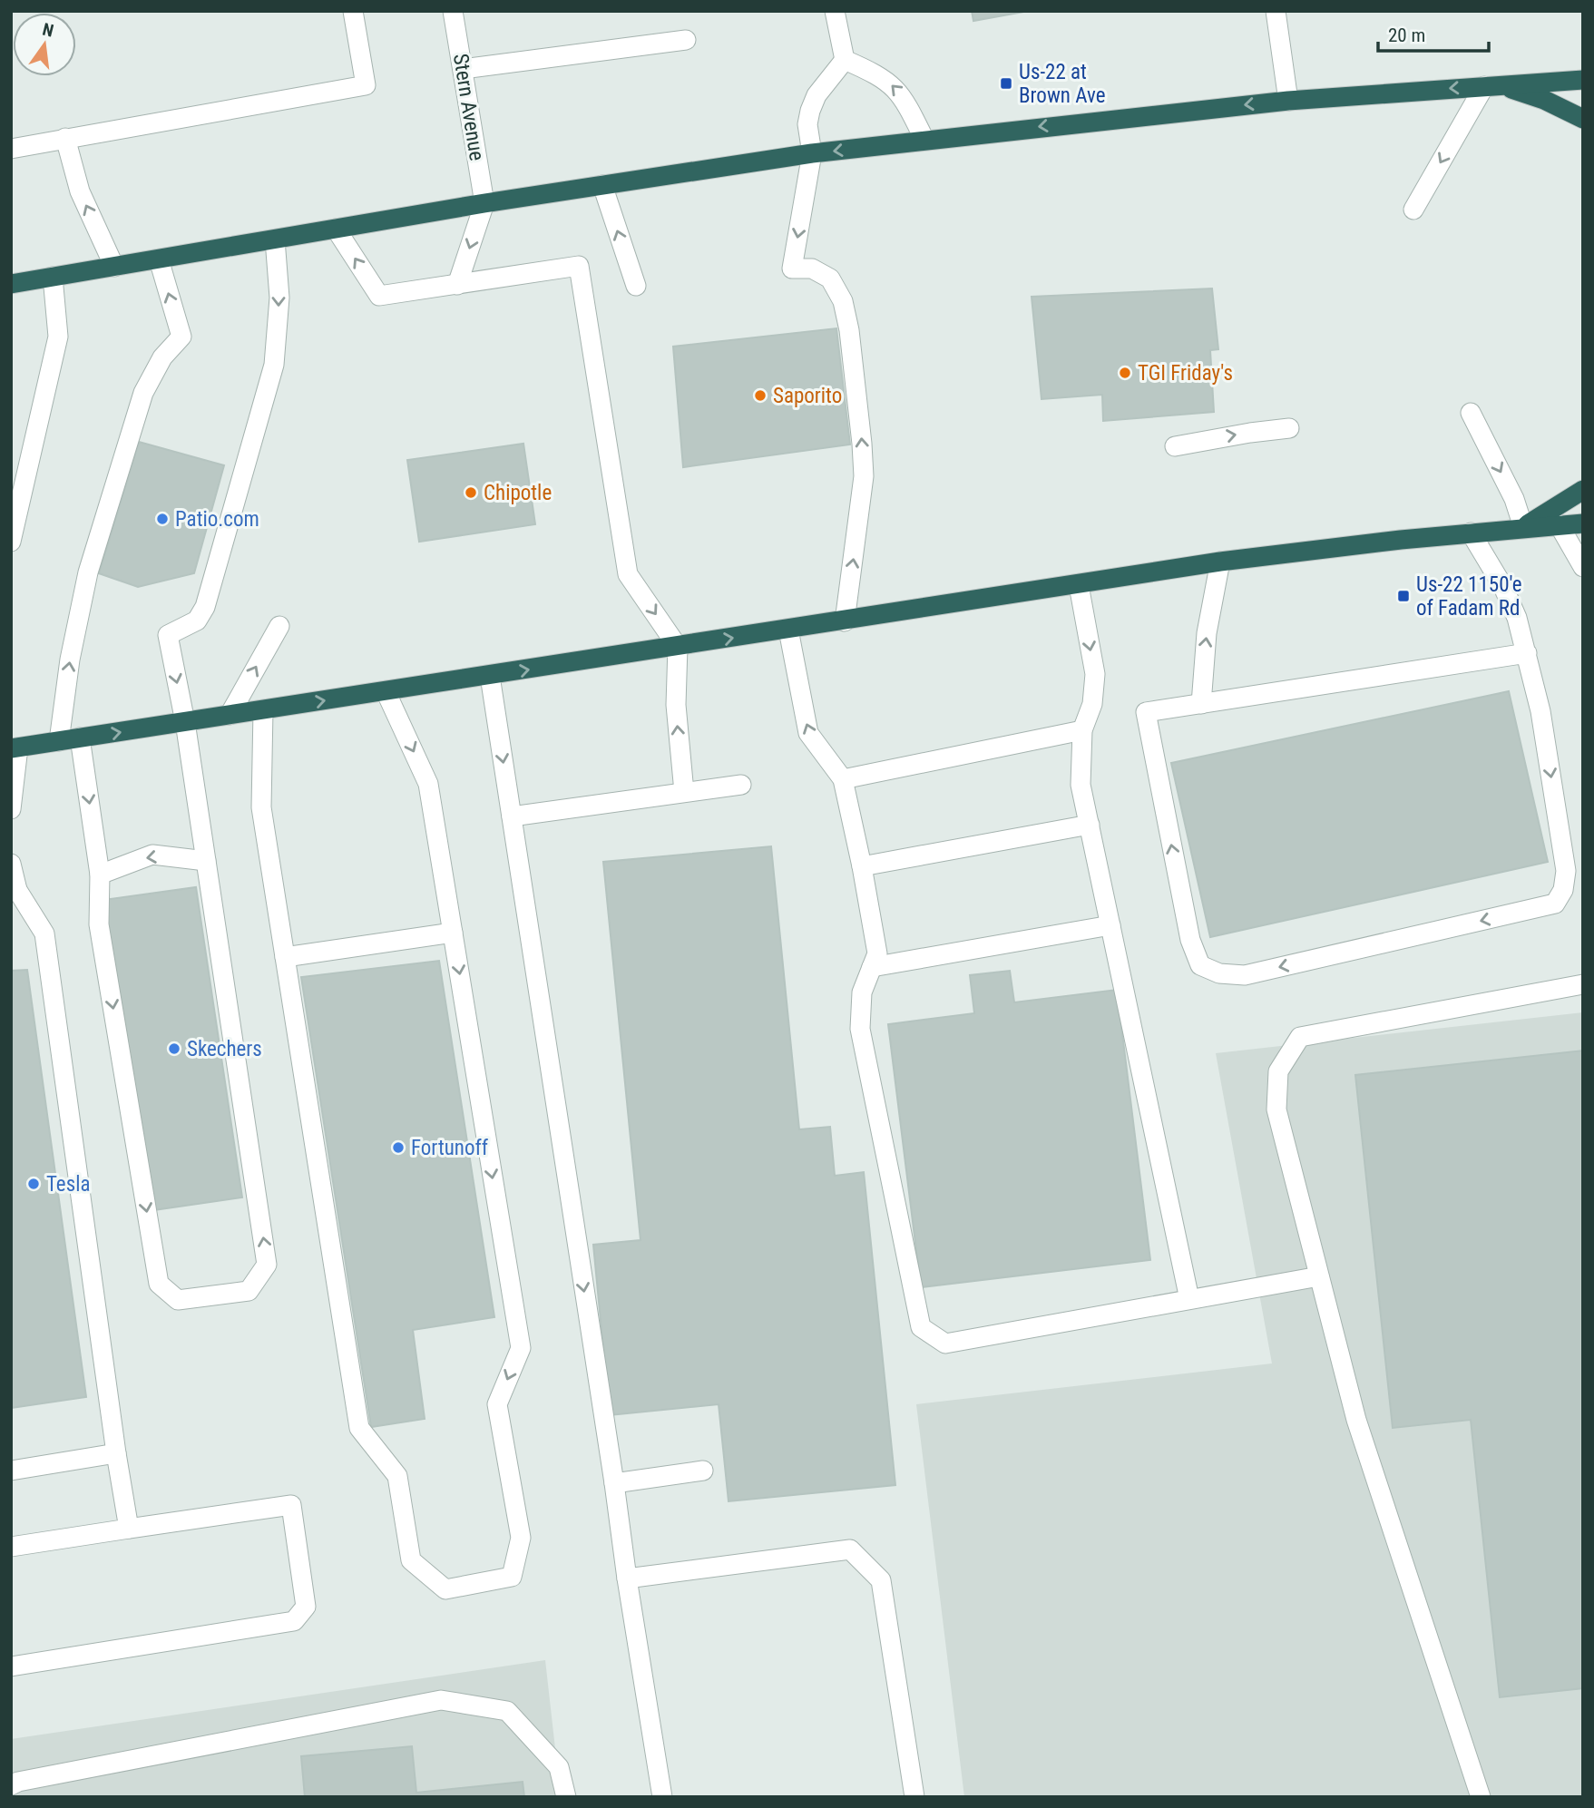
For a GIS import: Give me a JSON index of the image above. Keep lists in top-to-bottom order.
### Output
{
  "streets": {
    "street": ["Stern Avenue"]
  },
  "places": {
    "transit": ["Us-22 at Brown Ave", "Us-22 1150'e of Fadam Rd"],
    "other": [
      "TGI Friday's",
      "Saporito",
      "Chipotle",
      "Patio.com",
      "Skechers",
      "Fortunoff",
      "Tesla"
    ]
  },
  "scale_bar": "20 m",
  "north": "top"
}
